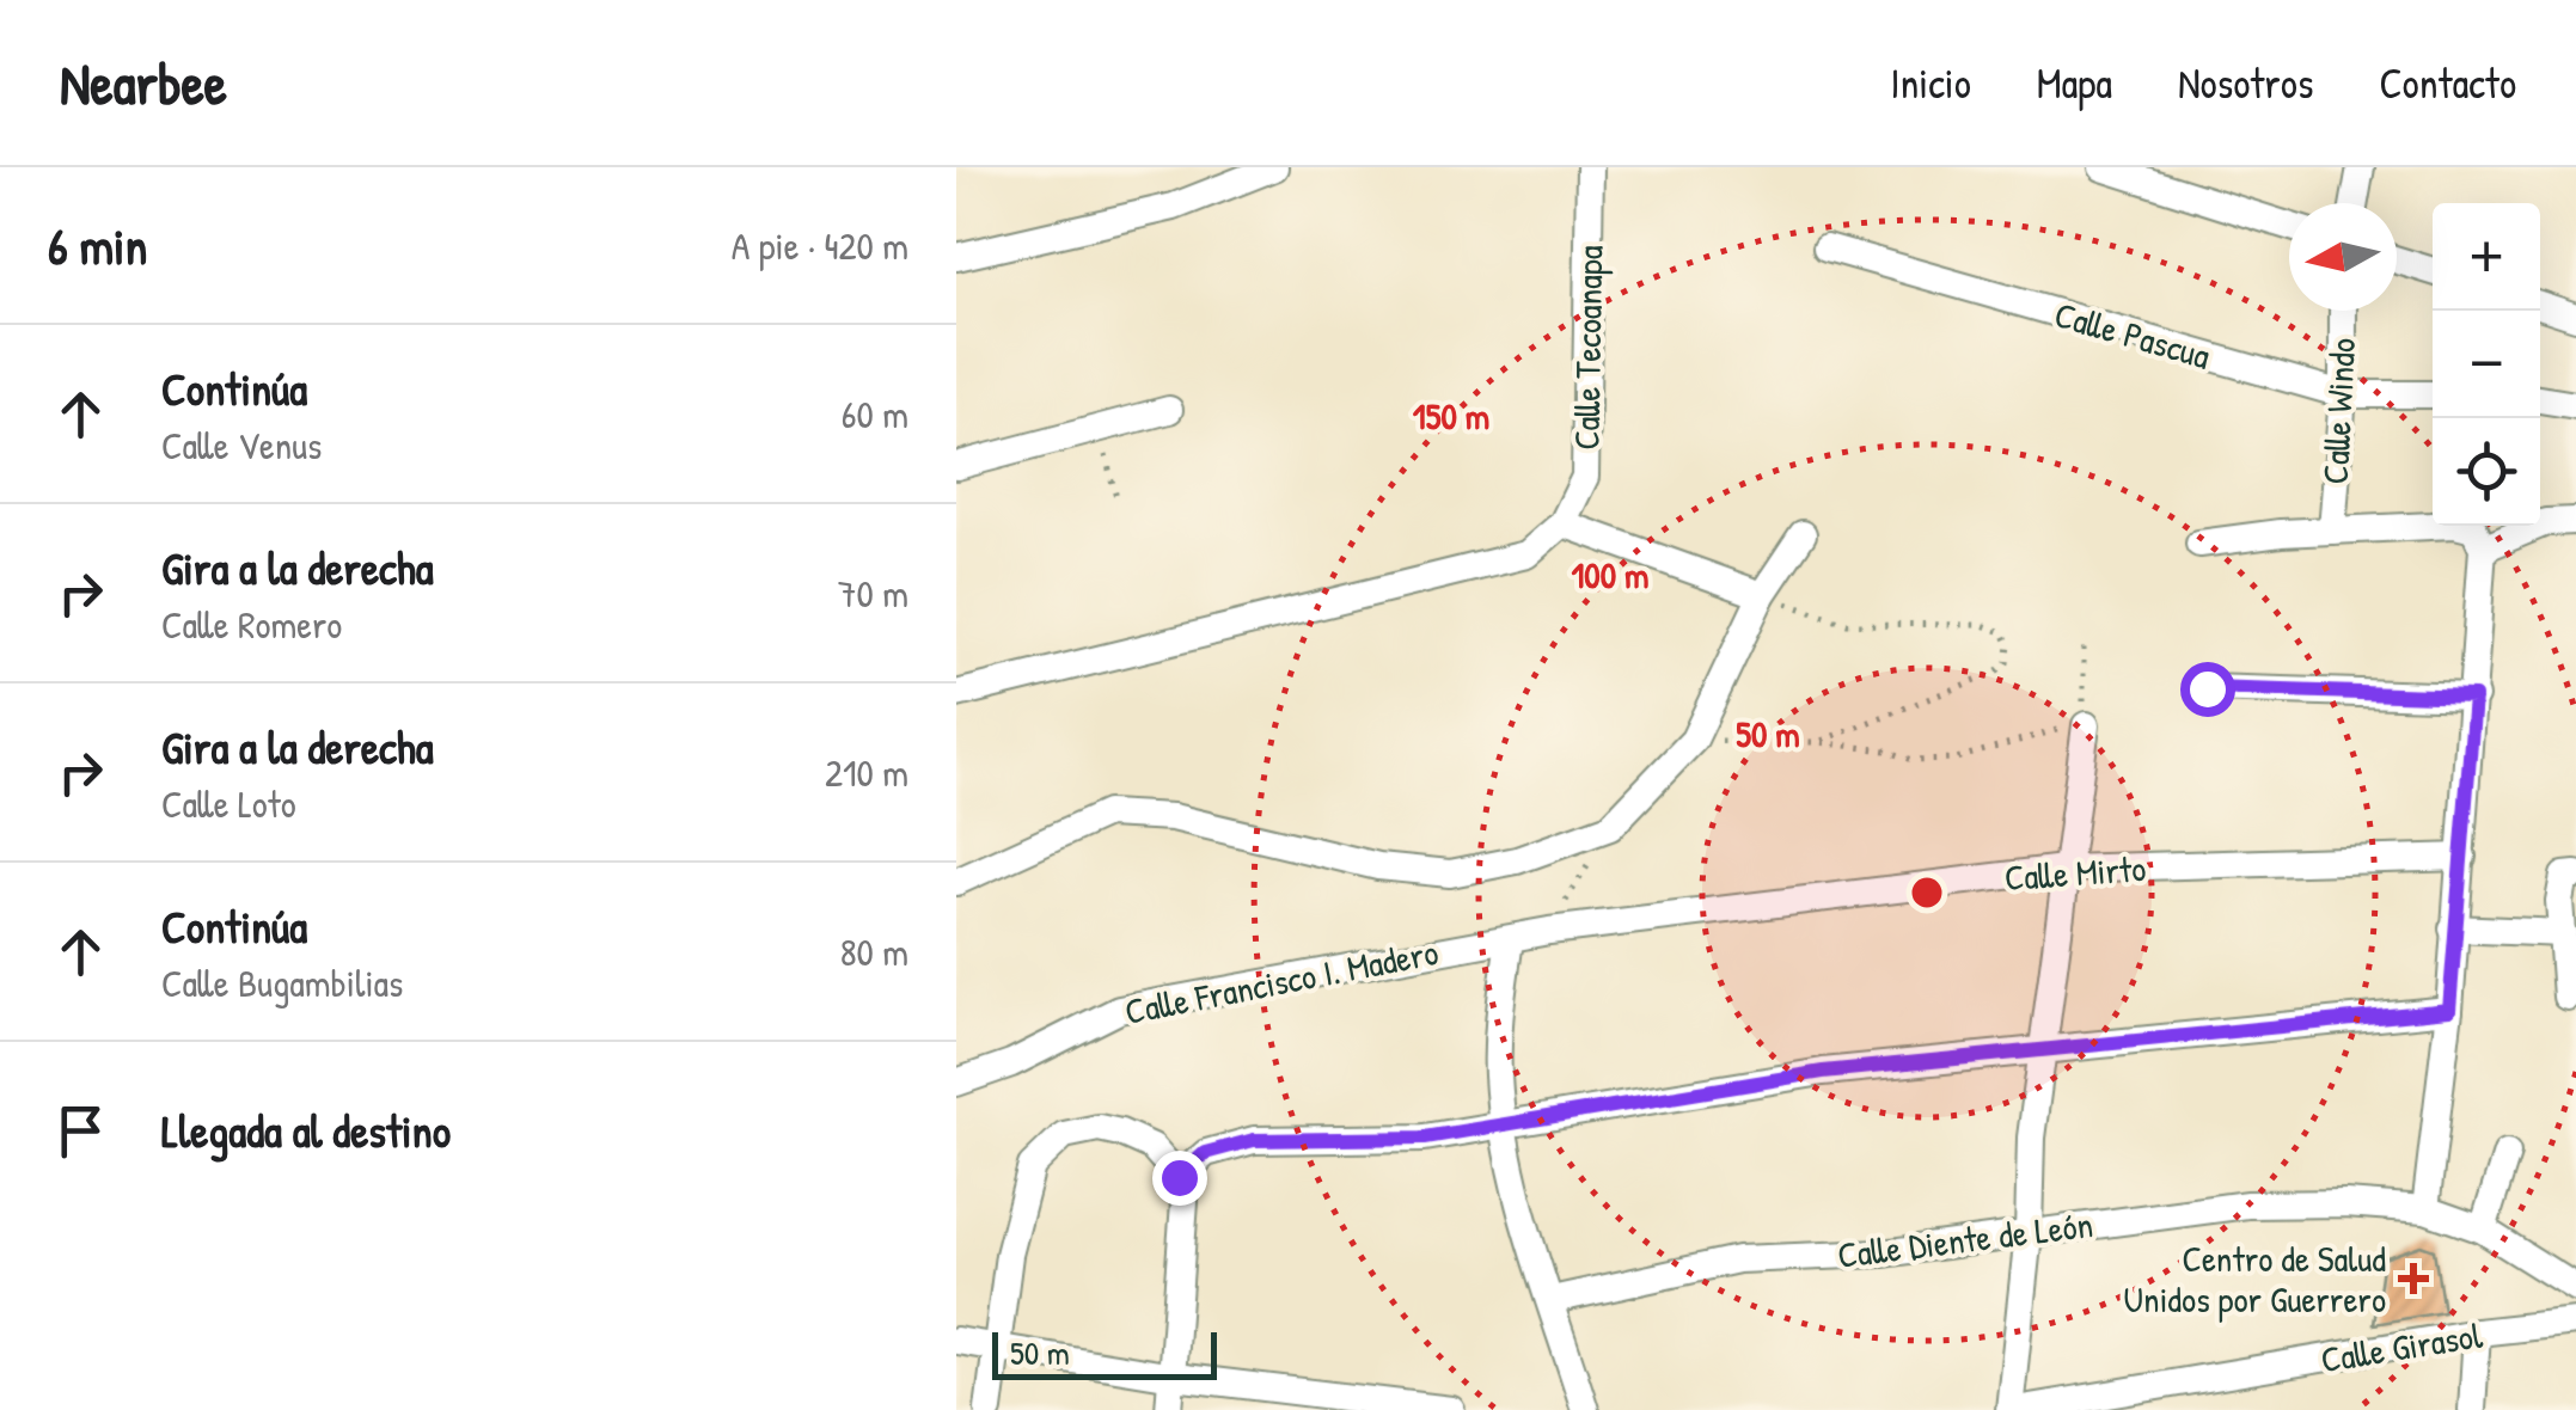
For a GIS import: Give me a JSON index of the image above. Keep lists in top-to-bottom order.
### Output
{
  "streets": {
    "street": [
      "Calle Pascua",
      "Calle Tecoanapa",
      "Calle Windo",
      "Calle Mirto",
      "Calle Francisco I. Madero",
      "Calle Diente de León",
      "Calle Girasol"
    ]
  },
  "crossings": [
    ["Calle Pascua", "Calle Windo"],
    ["Calle Mirto", "Calle Francisco I. Madero"]
  ],
  "places": {
    "health": ["Centro de Salud Unidos por Guerrero"]
  },
  "scale_bar": "50 m",
  "north": "left",
  "page": {
    "header": "Nearbee",
    "nav": [
      "Inicio",
      "Mapa",
      "Nosotros",
      "Contacto"
    ],
    "heading": ["6 min", "A pie · 420 m"],
    "map_buttons": ["+", "−"],
    "list": [
      ["Continúa", "Calle Venus", "60 m"],
      ["Gira a la derecha", "Calle Romero", "70 m"],
      ["Gira a la derecha", "Calle Loto", "210 m"],
      ["Continúa", "Calle Bugambilias", "80 m"],
      "Llegada al destino"
    ],
    "scale": "50 m"
  },
  "rings": ["150 m", "100 m", "50 m"]
}
